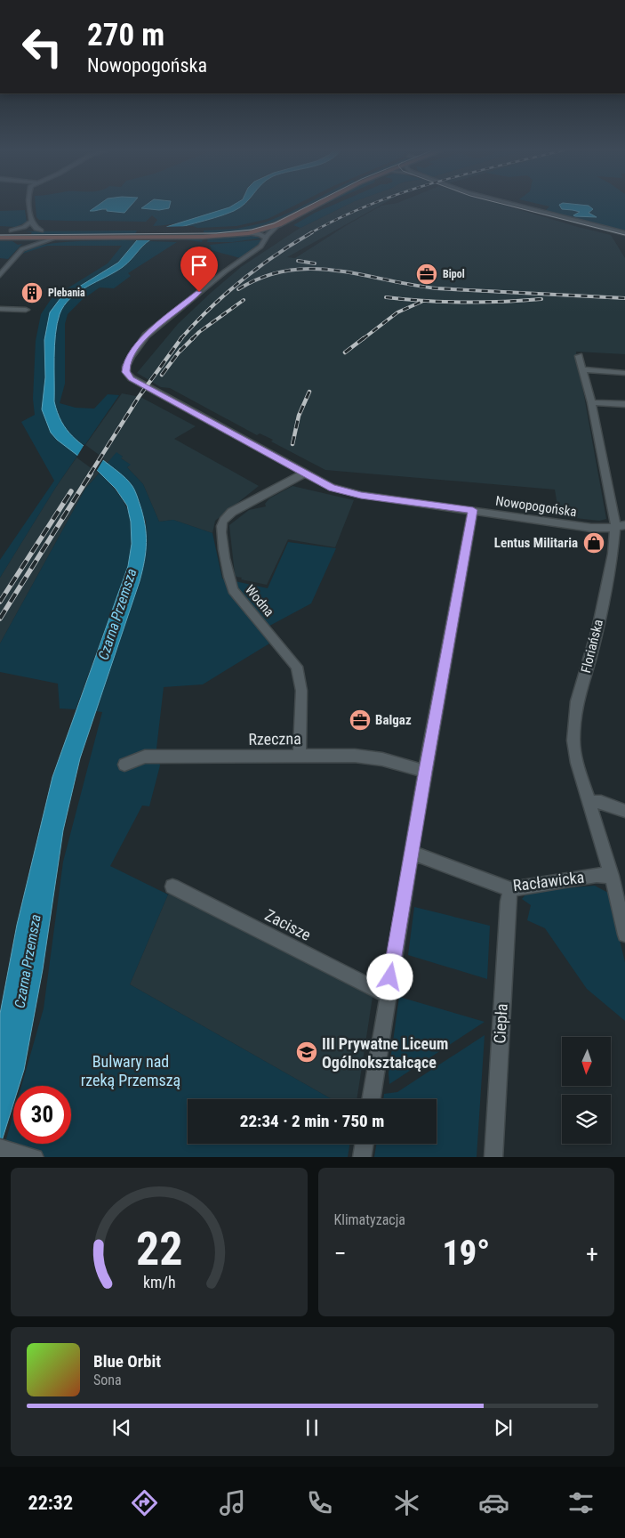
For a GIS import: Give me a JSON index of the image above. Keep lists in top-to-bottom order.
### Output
{
  "streets": {
    "street": [
      "Nowopogońska",
      "Wodna",
      "Floriańska",
      "Rzeczna",
      "Racławicka",
      "Zacisze",
      "Ciepła"
    ]
  },
  "crossings": [
    ["Nowopogońska", "Wodna"],
    ["Nowopogońska", "Floriańska"],
    ["Wodna", "Rzeczna"],
    ["Floriańska", "Racławicka"],
    ["Racławicka", "Ciepła"]
  ],
  "water": ["Czarna Przemsza"],
  "parks": ["Bulwary nad rzeką Przemszą"],
  "places": {
    "office": ["Bipol", "Balgaz"],
    "building": ["Plebania"],
    "shop": ["Lentus Militaria"],
    "school or university": ["III Prywatne Liceum Ogólnokształcące"]
  },
  "north": "bottom",
  "page": {
    "turn": ["270 m", "Nowopogońska"],
    "limit": "30",
    "trip": "22:34 · 2 min · 750 m",
    "tile": "Klimatyzacja",
    "heat": ["−", "19°", "+"],
    "song": ["Blue Orbit", "Sona"],
    "tabs": "22:32",
    "gauge": ["22", "km/h"]
  }
}
